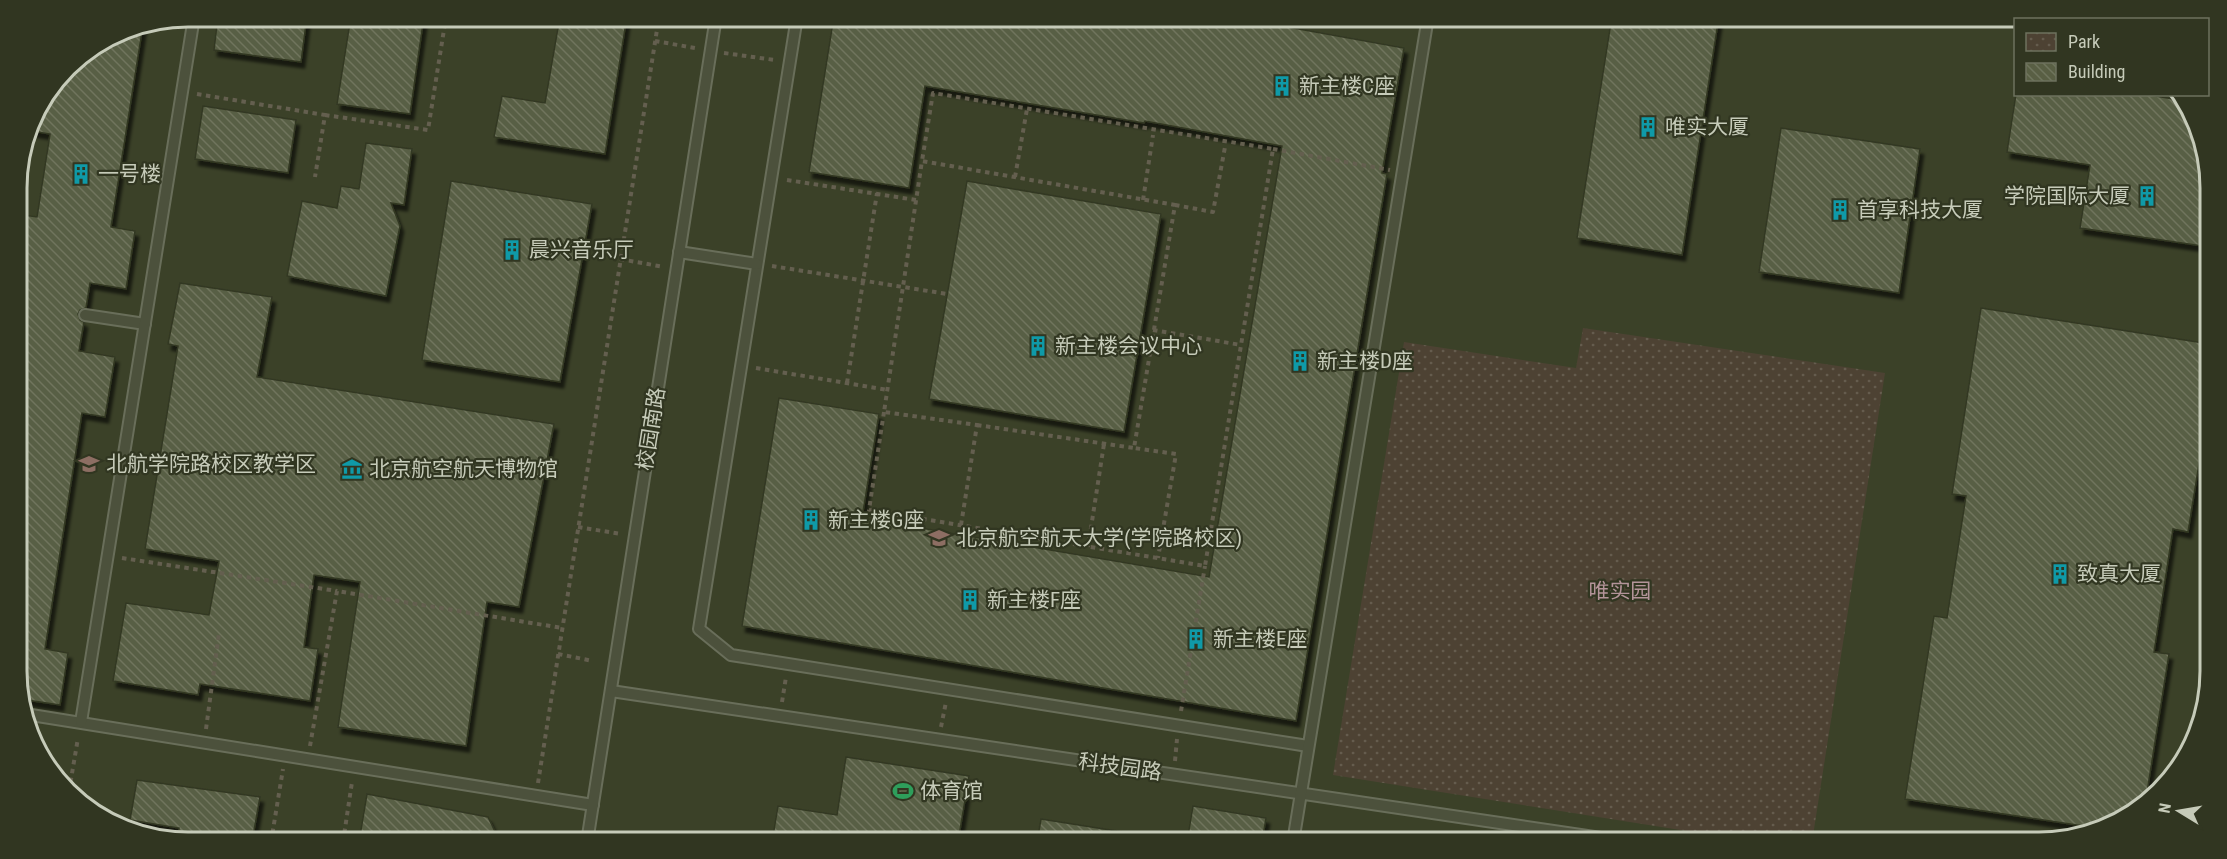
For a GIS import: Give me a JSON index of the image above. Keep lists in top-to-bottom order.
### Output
{
  "streets": {
    "lane": ["校园南路", "科技园路"]
  },
  "crossings": [
    ["校园南路", "科技园路"]
  ],
  "parks": ["唯实园"],
  "places": {
    "building": [
      "新主楼C座",
      "唯实大厦",
      "一号楼",
      "学院国际大厦",
      "首享科技大厦",
      "晨兴音乐厅",
      "新主楼会议中心",
      "新主楼D座",
      "新主楼G座",
      "致真大厦",
      "新主楼F座",
      "新主楼E座"
    ],
    "school or university": ["北航学院路校区教学区", "北京航空航天大学(学院路校区)"],
    "museum": ["北京航空航天博物馆"],
    "sports": ["体育馆"]
  },
  "legend": ["Park", "Building"],
  "north": "left"
}
